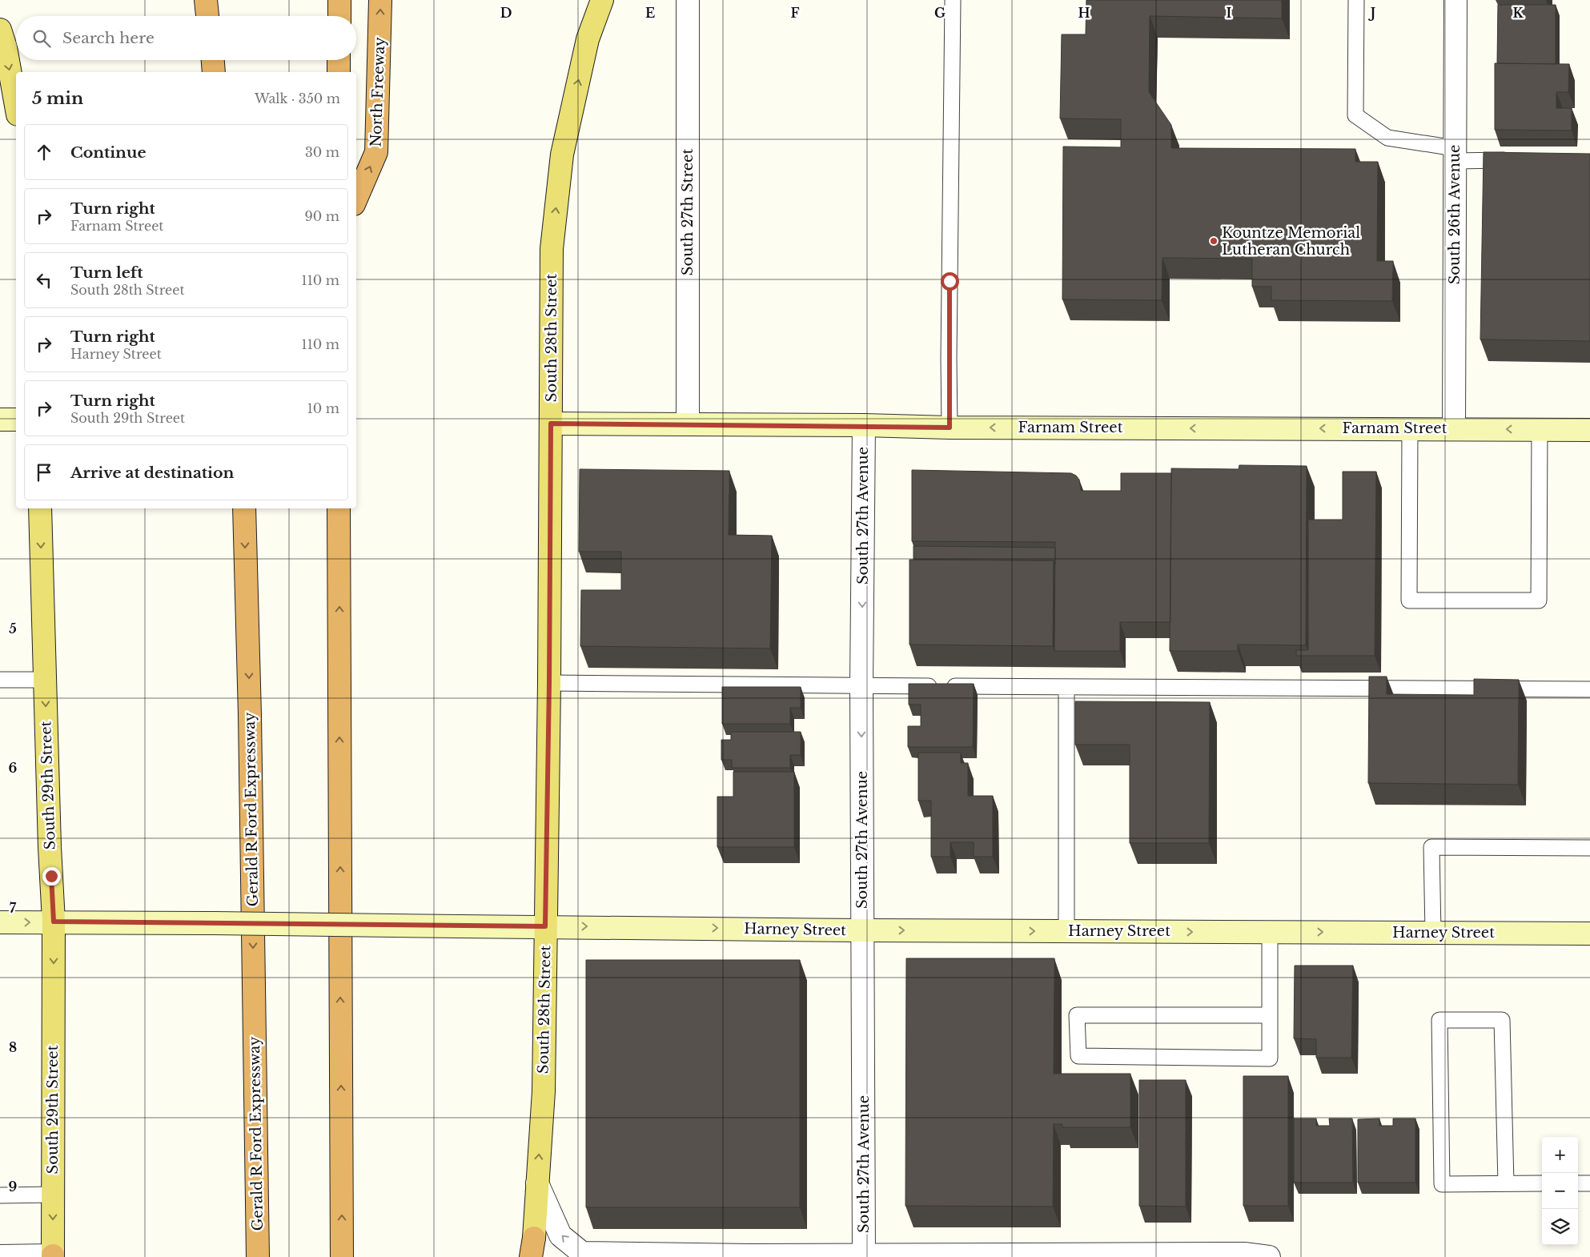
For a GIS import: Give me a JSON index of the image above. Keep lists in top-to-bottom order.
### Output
{
  "streets": {
    "highway": ["North Freeway", "Gerald R Ford Expressway"],
    "main road": [
      "South 28th Street",
      "Farnam Street",
      "South 29th Street",
      "Harney Street"
    ],
    "street": ["South 27th Street", "South 26th Avenue", "South 27th Avenue"]
  },
  "crossings": [
    ["South 27th Street", "Farnam Street"],
    ["South 26th Avenue", "Farnam Street"],
    ["South 28th Street", "Farnam Street"],
    ["South 28th Street", "Harney Street"],
    ["Farnam Street", "South 27th Avenue"],
    ["South 27th Avenue", "Harney Street"],
    ["South 29th Street", "Harney Street"]
  ],
  "one_way": [
    "South 28th Street",
    "Farnam Street",
    "South 27th Avenue",
    "South 29th Street",
    "Harney Street"
  ],
  "places": ["Kountze Memorial Lutheran Church"],
  "page": {
    "search": "Search here",
    "heading": ["5 min", "Walk · 350 m"],
    "list": [
      ["Continue", "30 m"],
      ["Turn right", "Farnam Street", "90 m"],
      ["Turn left", "South 28th Street", "110 m"],
      ["Turn right", "Harney Street", "110 m"],
      ["Turn right", "South 29th Street", "10 m"],
      "Arrive at destination"
    ],
    "map_buttons": ["+", "−"]
  },
  "grid": {
    "columns": [
      "D",
      "E",
      "F",
      "G",
      "H",
      "I",
      "J",
      "K"
    ],
    "rows": [
      "5",
      "6",
      "7",
      "8",
      "9"
    ]
  }
}
